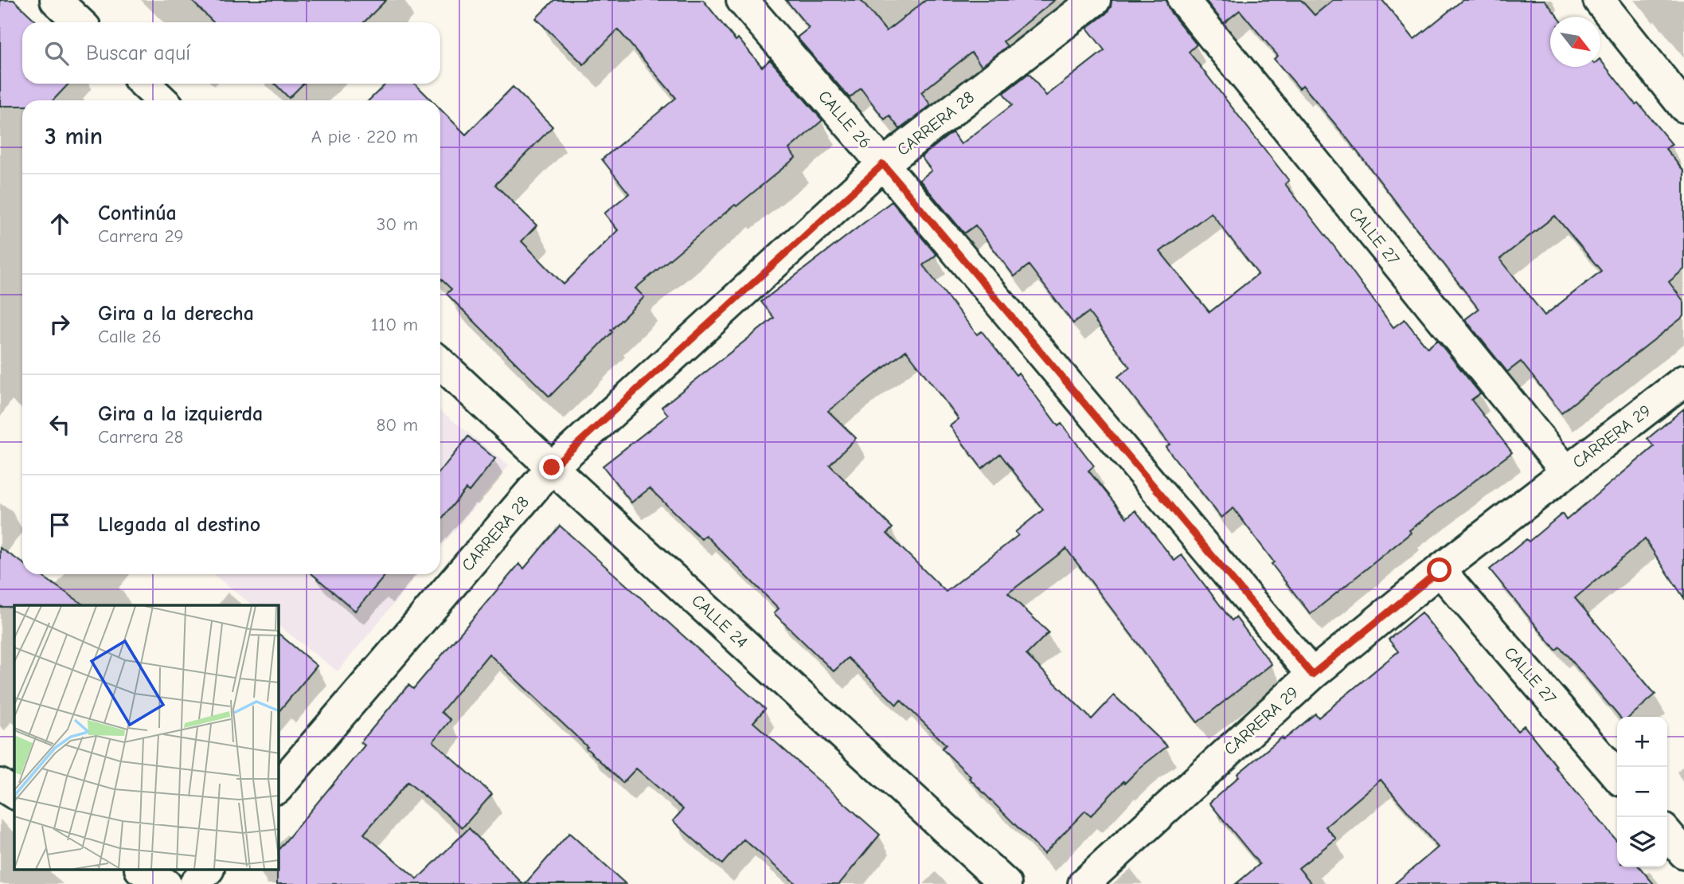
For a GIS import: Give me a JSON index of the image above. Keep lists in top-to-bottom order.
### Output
{
  "streets": {
    "street": [
      "CALLE 26",
      "CARRERA 28",
      "CALLE 27",
      "CARRERA 29",
      "CALLE 24"
    ]
  },
  "crossings": [
    ["CALLE 26", "CARRERA 28"],
    ["CALLE 26", "CARRERA 29"],
    ["CARRERA 28", "CALLE 24"],
    ["CALLE 27", "CARRERA 29"]
  ],
  "north": "bottom right",
  "page": {
    "search": "Buscar aquí",
    "heading": ["3 min", "A pie · 220 m"],
    "list": [
      ["Continúa", "Carrera 29", "30 m"],
      ["Gira a la derecha", "Calle 26", "110 m"],
      ["Gira a la izquierda", "Carrera 28", "80 m"],
      "Llegada al destino"
    ],
    "map_buttons": ["+", "−"]
  }
}
